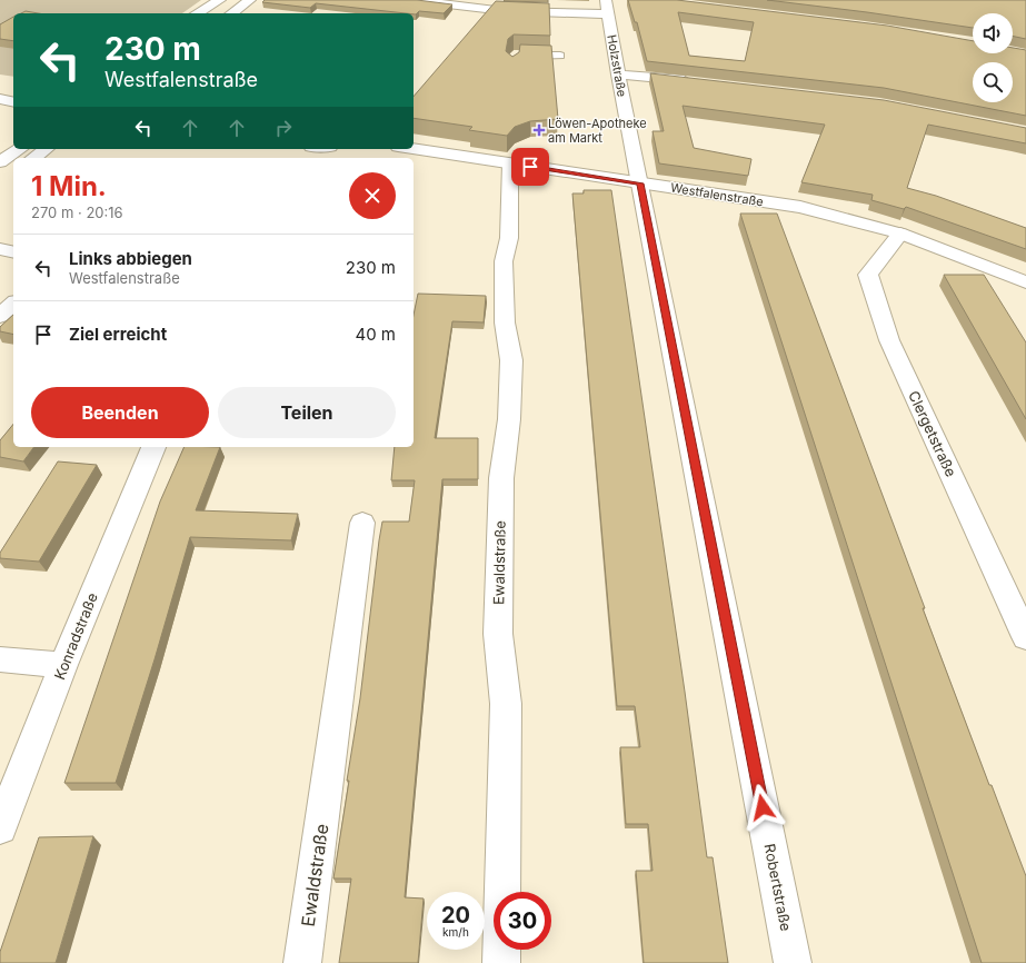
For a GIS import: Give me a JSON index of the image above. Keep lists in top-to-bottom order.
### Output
{
  "streets": {
    "street": [
      "Holzstraße",
      "Westfalenstraße",
      "Clergetstraße",
      "Ewaldstraße",
      "Konradstraße",
      "Robertstraße"
    ]
  },
  "crossings": [
    ["Holzstraße", "Westfalenstraße"],
    ["Holzstraße", "Robertstraße"],
    ["Westfalenstraße", "Clergetstraße"],
    ["Westfalenstraße", "Ewaldstraße"],
    ["Westfalenstraße", "Robertstraße"]
  ],
  "places": {
    "health": ["Löwen-Apotheke am Markt"]
  },
  "page": {
    "turn": ["230 m", "Westfalenstraße"],
    "heading": ["1 Min.", "270 m · 20:16"],
    "list": [
      {
        "name": "Links abbiegen",
        "note": "Westfalenstraße",
        "value": "230 m"
      },
      {
        "name": "Ziel erreicht",
        "value": "40 m"
      }
    ],
    "buttons": ["Beenden", "Teilen"],
    "speed": "20 km/h",
    "limit": "30"
  }
}
